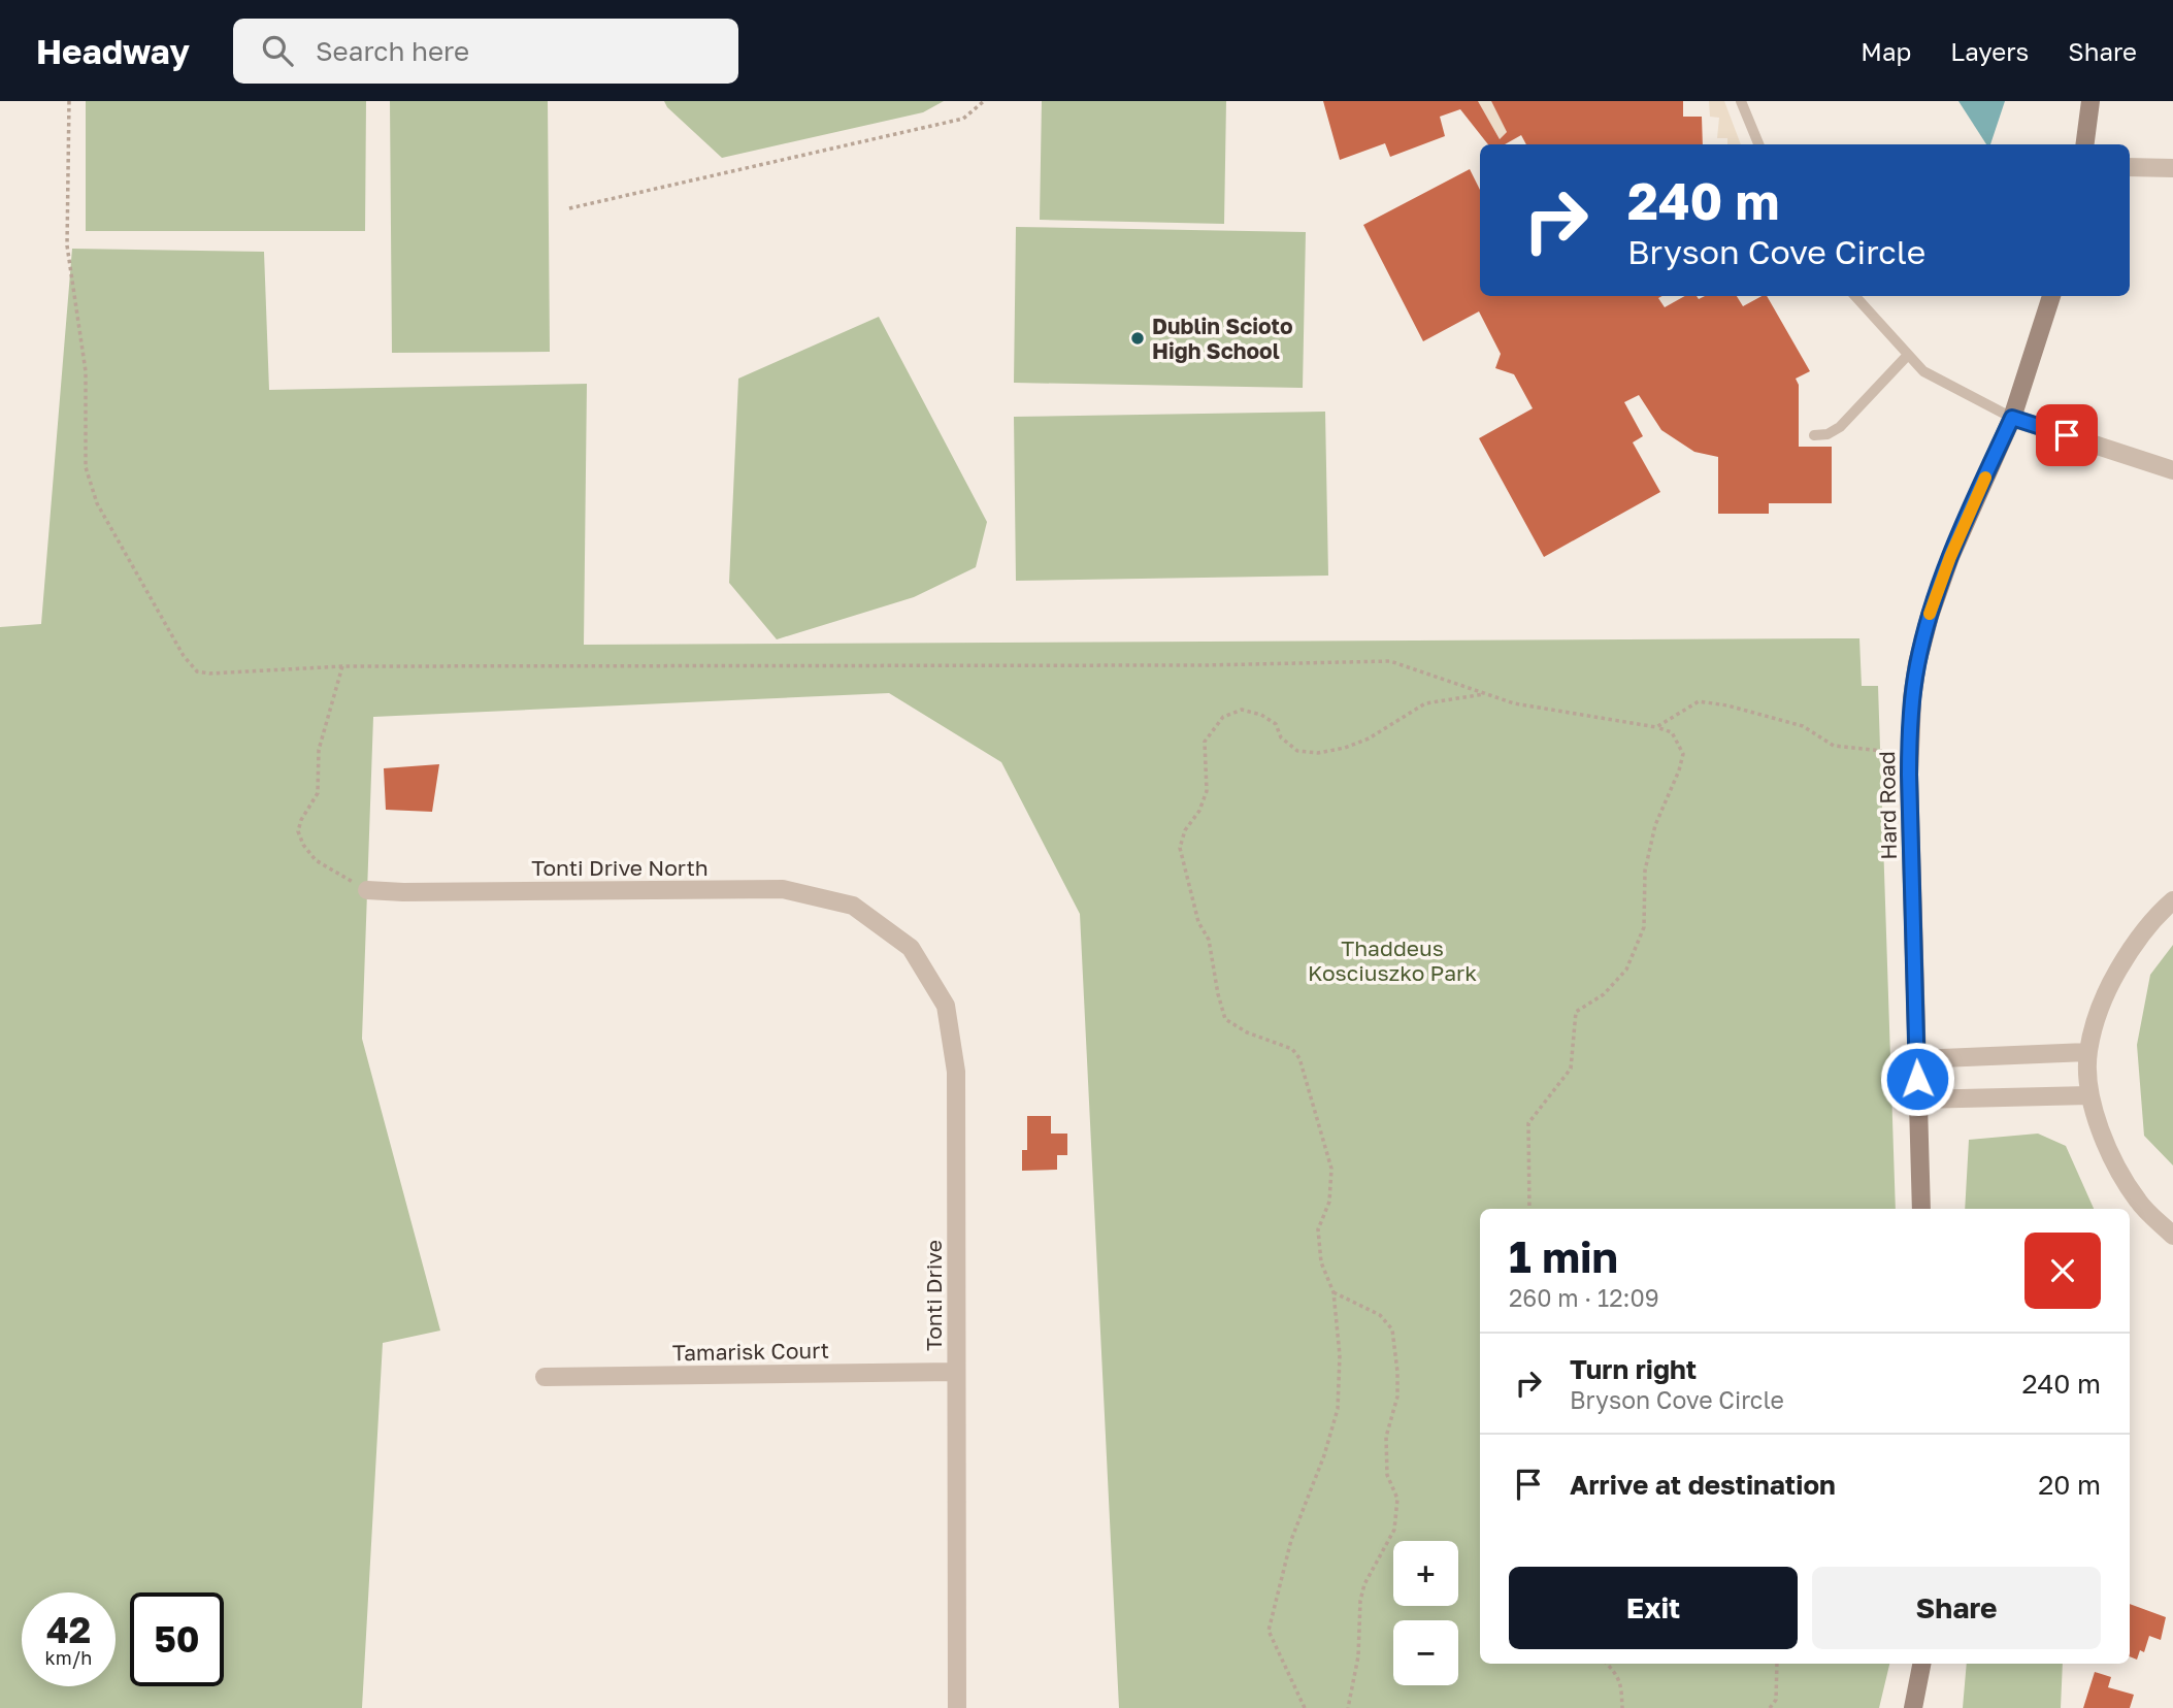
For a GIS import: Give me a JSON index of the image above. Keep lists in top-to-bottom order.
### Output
{
  "streets": {
    "main road": ["Hard Road"],
    "street": ["Tonti Drive North", "Tonti Drive", "Tamarisk Court"]
  },
  "crossings": [
    ["Tonti Drive North", "Tonti Drive"],
    ["Tonti Drive", "Tamarisk Court"]
  ],
  "parks": ["Thaddeus Kosciuszko Park"],
  "places": ["Dublin Scioto High School"],
  "page": {
    "header": "Headway",
    "search": "Search here",
    "nav": ["Map", "Layers", "Share"],
    "turn": ["240 m", "Bryson Cove Circle"],
    "heading": ["1 min", "260 m · 12:09"],
    "list": [
      {
        "name": "Turn right",
        "note": "Bryson Cove Circle",
        "value": "240 m"
      },
      {
        "name": "Arrive at destination",
        "value": "20 m"
      }
    ],
    "map_buttons": ["+", "−"],
    "buttons": ["Exit", "Share"],
    "speed": "42 km/h",
    "limit": "50"
  }
}
